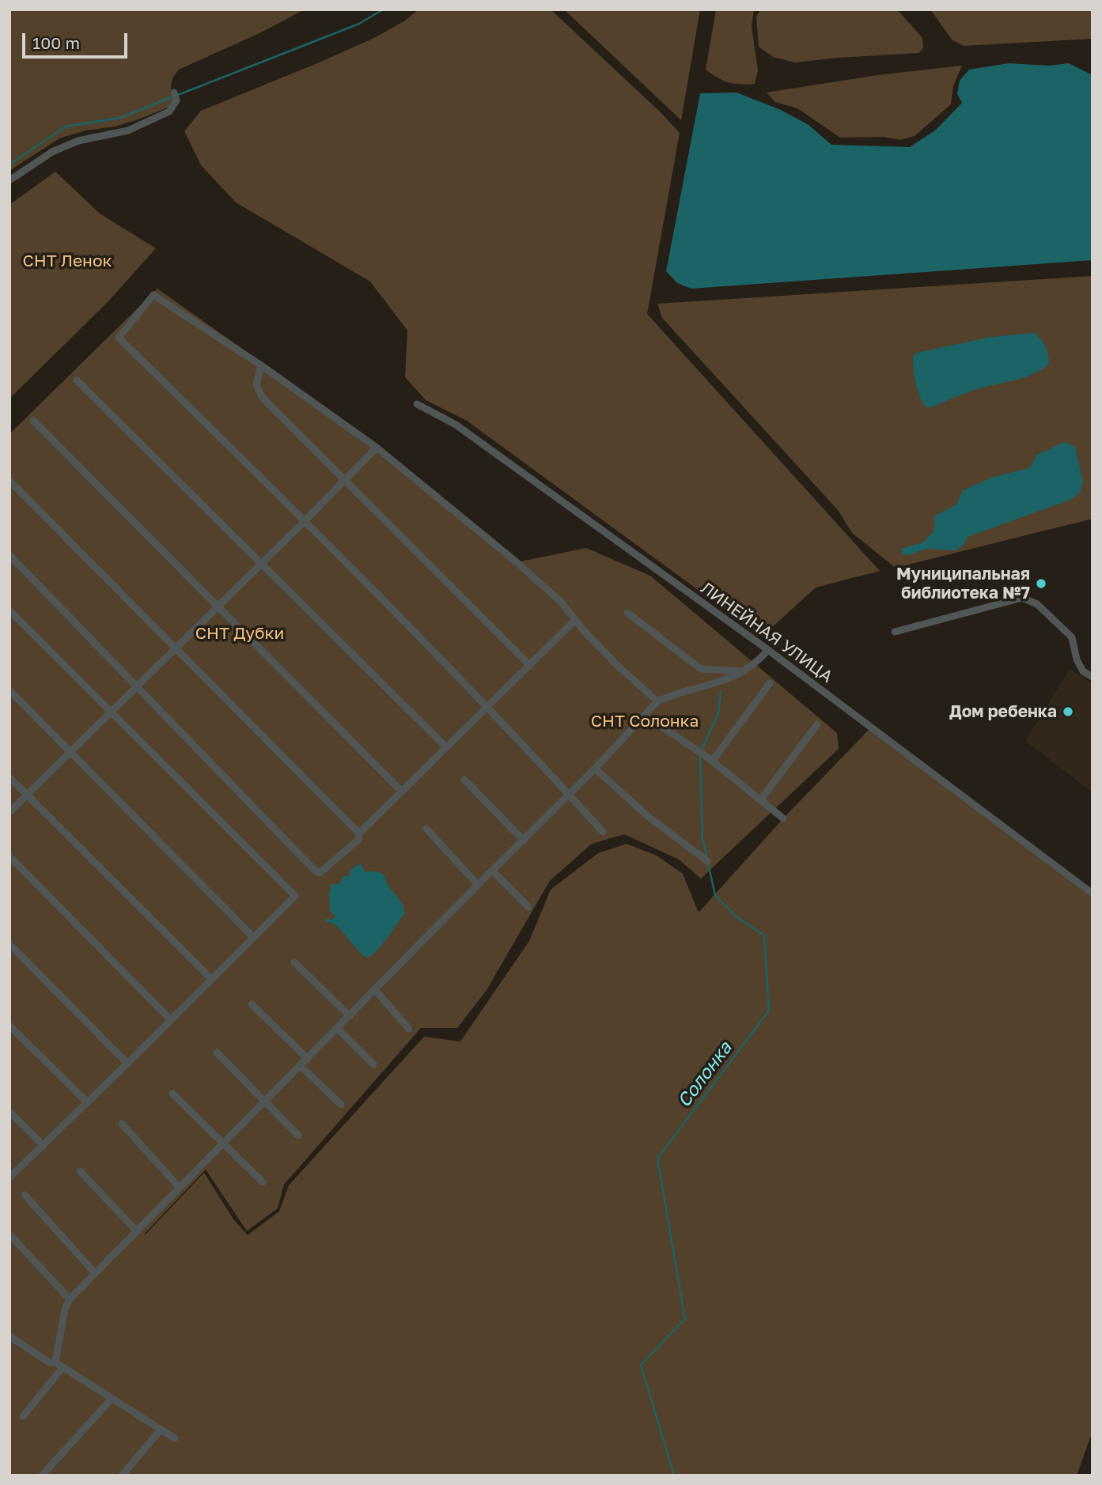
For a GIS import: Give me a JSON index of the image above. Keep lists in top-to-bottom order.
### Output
{
  "streets": {
    "street": ["ЛИНЕЙНАЯ УЛИЦА"]
  },
  "water": ["Солонка"],
  "parks": ["СНТ Ленок", "СНТ Дубки", "СНТ Солонка"],
  "places": ["Муниципальная библиотека №7", "Дом ребенка"],
  "scale_bar": "100 m"
}
